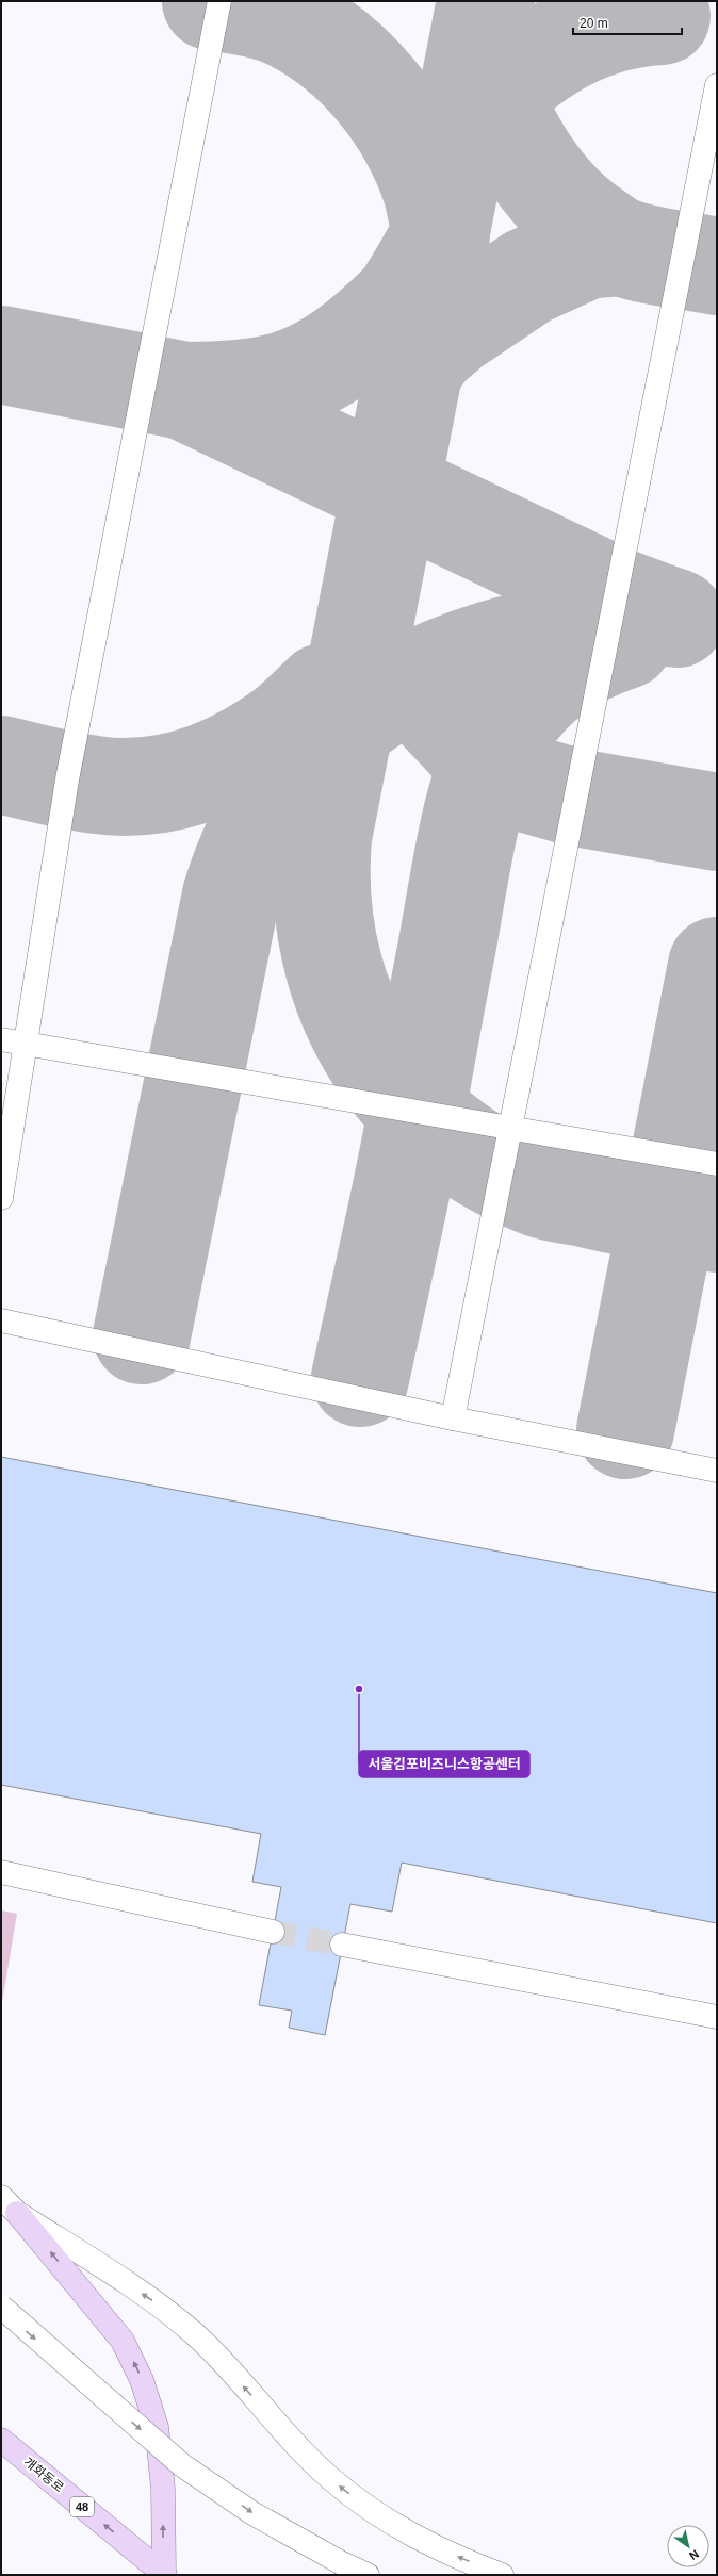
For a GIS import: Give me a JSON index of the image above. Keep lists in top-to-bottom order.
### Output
{
  "streets": {
    "main road": ["개화동로", "48"]
  },
  "one_way": ["개화동로"],
  "places": ["서울김포비즈니스항공센터"],
  "scale_bar": "20 m",
  "north": "bottom right"
}
